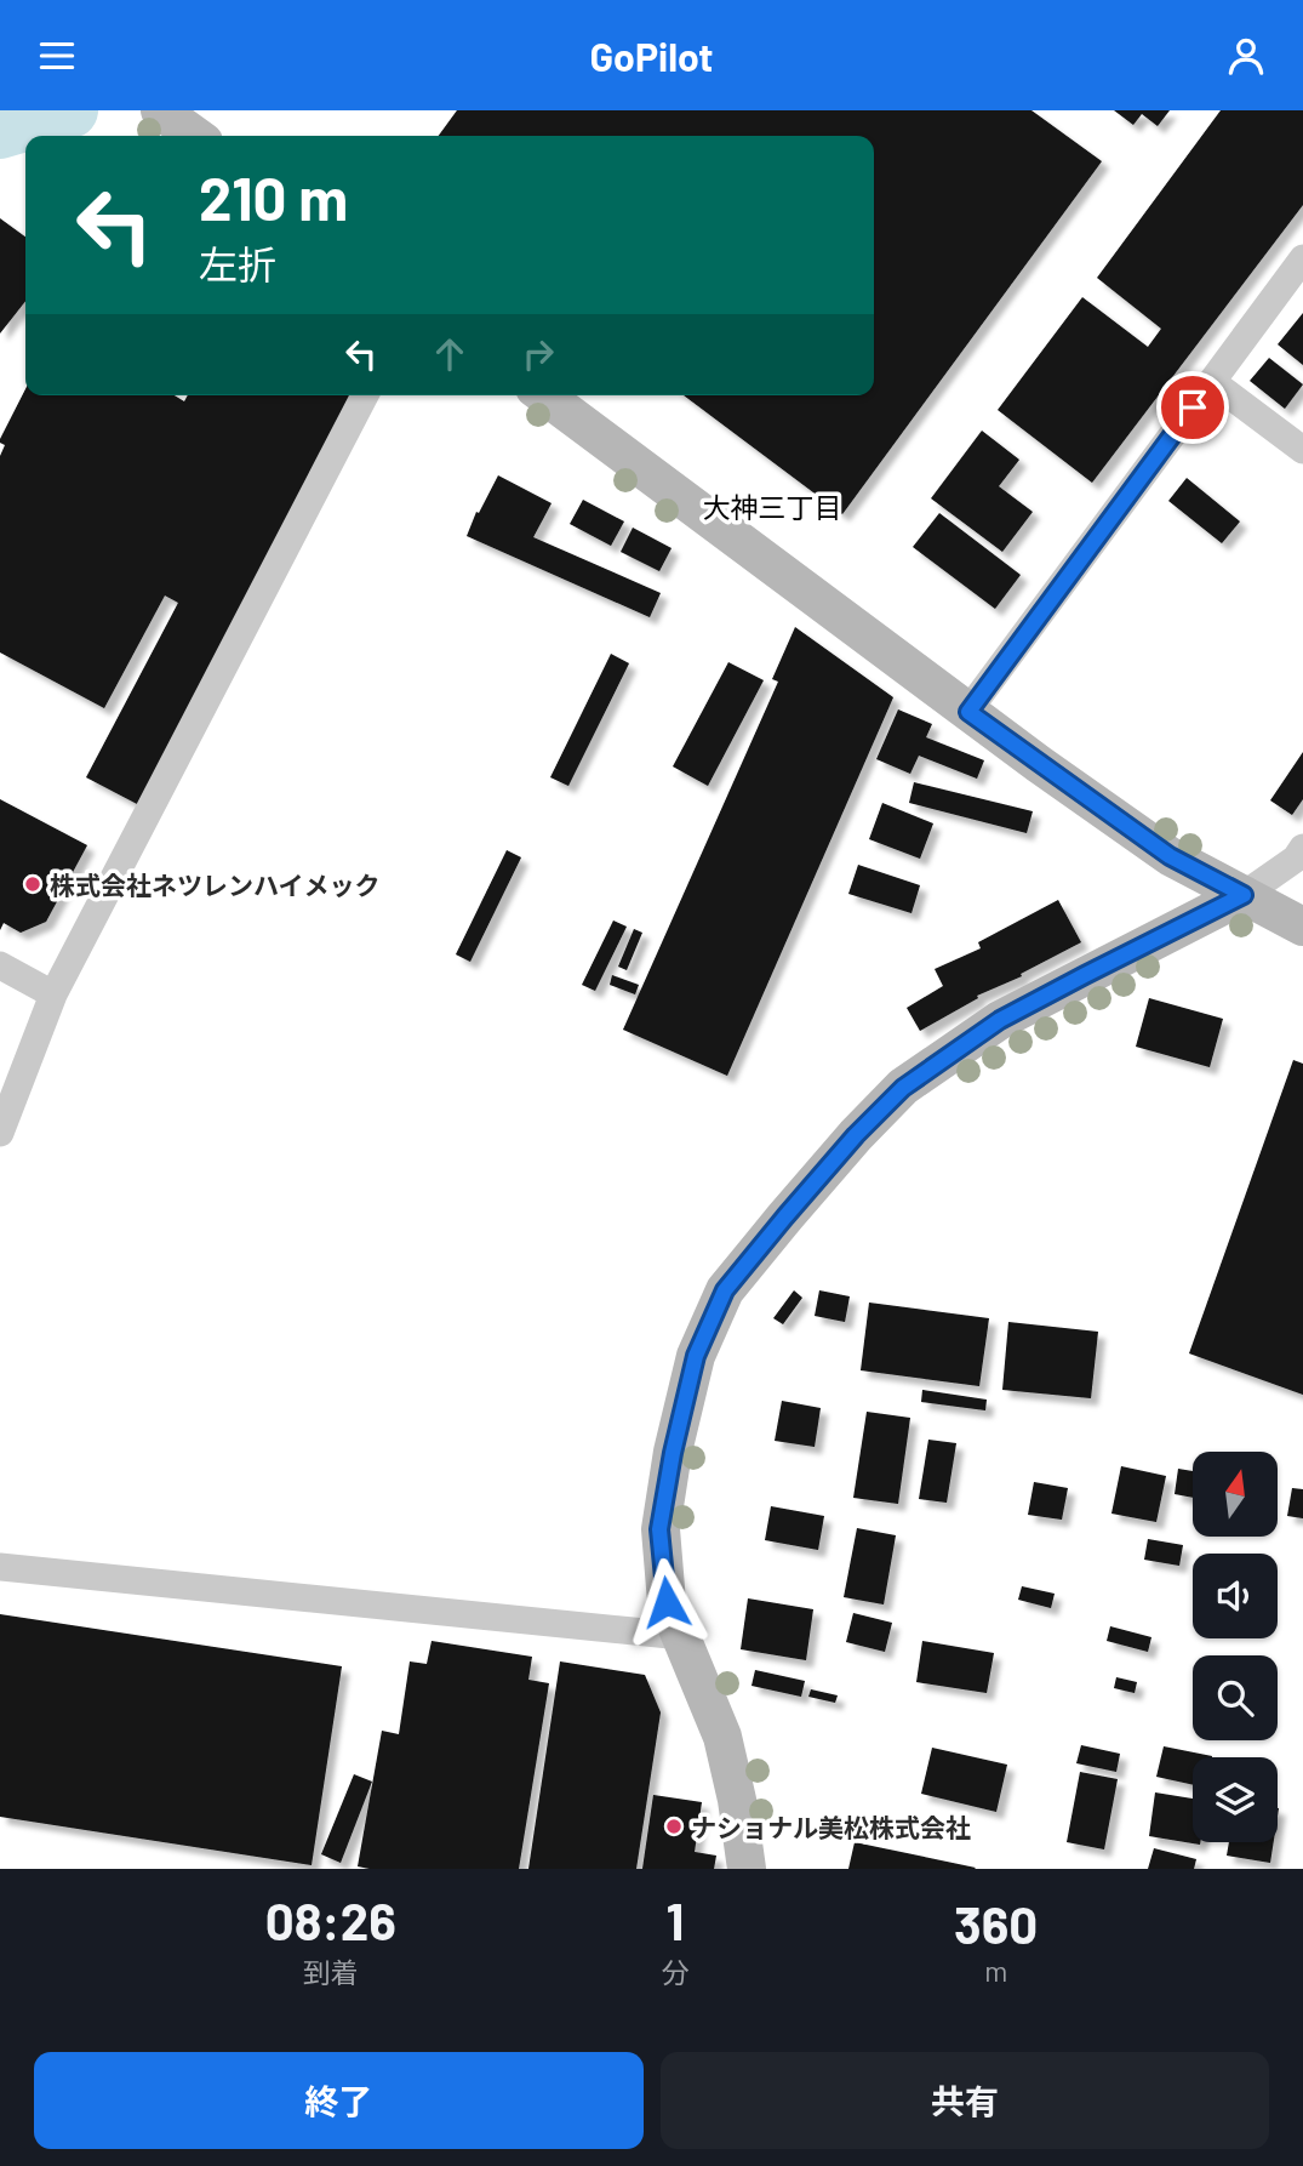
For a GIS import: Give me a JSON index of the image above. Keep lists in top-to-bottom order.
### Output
{
  "districts": ["大神三丁目"],
  "places": ["株式会社ネツレンハイメック", "ナショナル美松株式会社"],
  "north": "top",
  "page": {
    "header": "GoPilot",
    "turn": ["210 m", "左折"],
    "eta": [
      "08:26",
      "到着",
      "1",
      "分",
      "360",
      "m"
    ],
    "buttons": ["終了", "共有"]
  }
}
